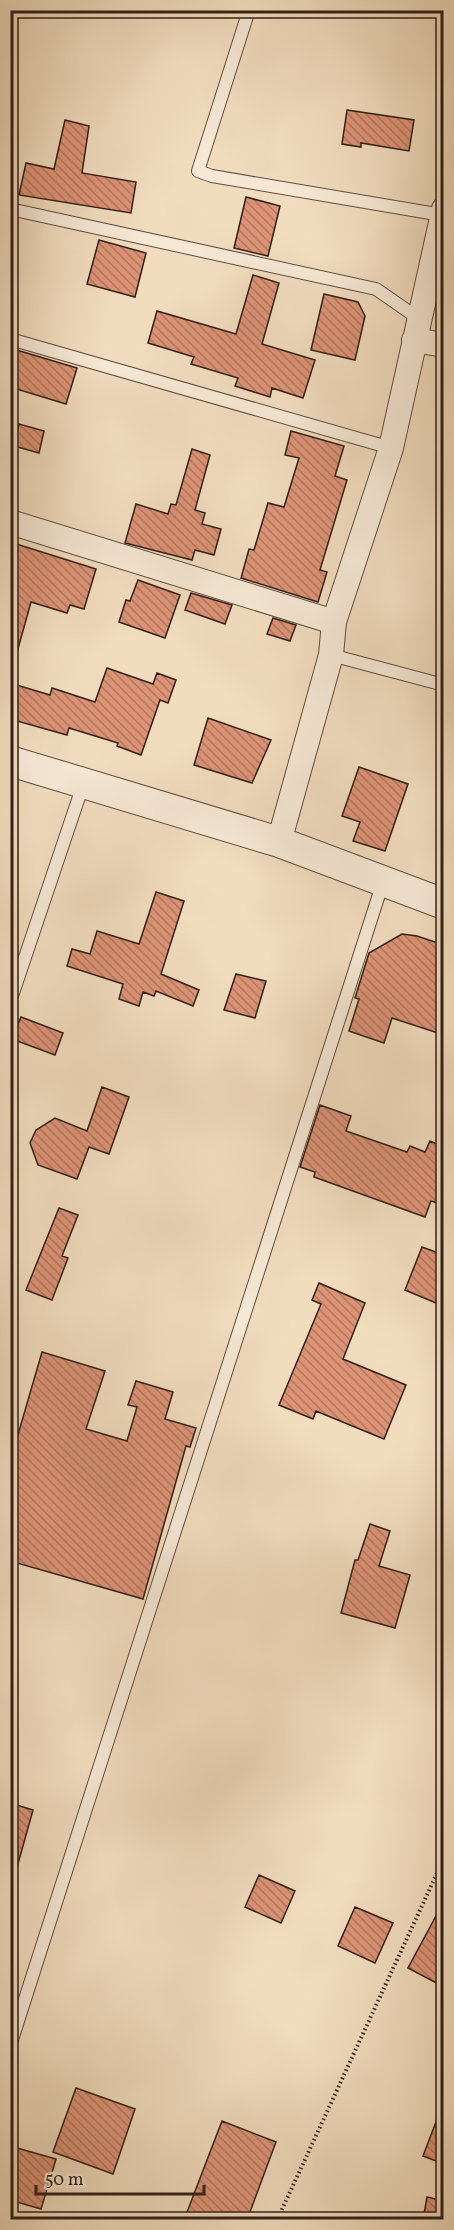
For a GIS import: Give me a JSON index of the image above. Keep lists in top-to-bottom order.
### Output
{
  "scale_bar": "50 m"
}
